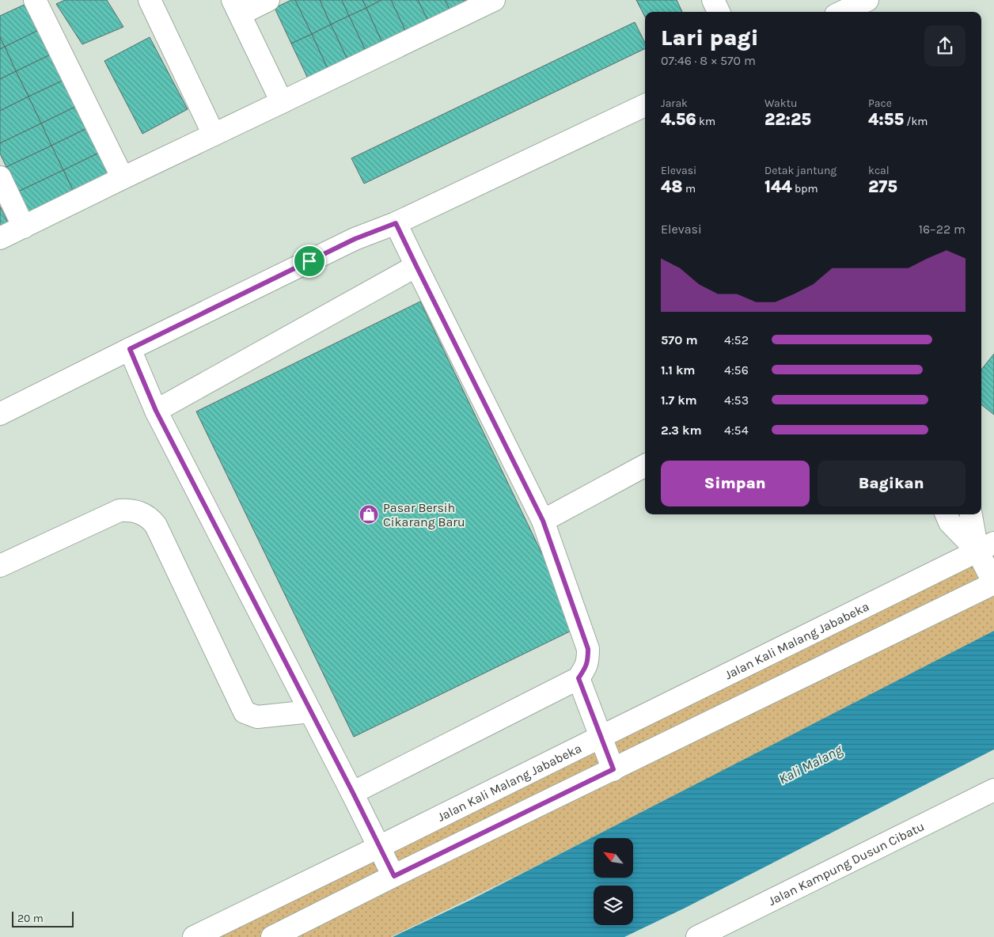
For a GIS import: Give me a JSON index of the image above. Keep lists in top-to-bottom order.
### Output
{
  "streets": {
    "street": ["Jalan Kali Malang Jababeka", "Jalan Kampung Dusun Cibatu"]
  },
  "water": ["Kali Malang"],
  "places": {
    "shop": ["Pasar Bersih Cikarang Baru"]
  },
  "scale_bar": "20 m",
  "north": "top left",
  "page": {
    "heading": ["Lari pagi", "07:46 · 8 × 570 m"],
    "stats": [
      ["Jarak", "4.56 km"],
      ["Waktu", "22:25"],
      ["Pace", "4:55 /km"],
      ["Elevasi", "48 m"],
      ["Detak jantung", "144 bpm"],
      ["kcal", "275"]
    ],
    "chart": ["Elevasi", "16–22 m"],
    "list": [
      {
        "name": "570 m",
        "note": "4:52"
      },
      {
        "name": "1.1 km",
        "note": "4:56"
      },
      {
        "name": "1.7 km",
        "note": "4:53"
      },
      {
        "name": "2.3 km",
        "note": "4:54"
      }
    ],
    "buttons": ["Simpan", "Bagikan"],
    "scale": "20 m"
  }
}
